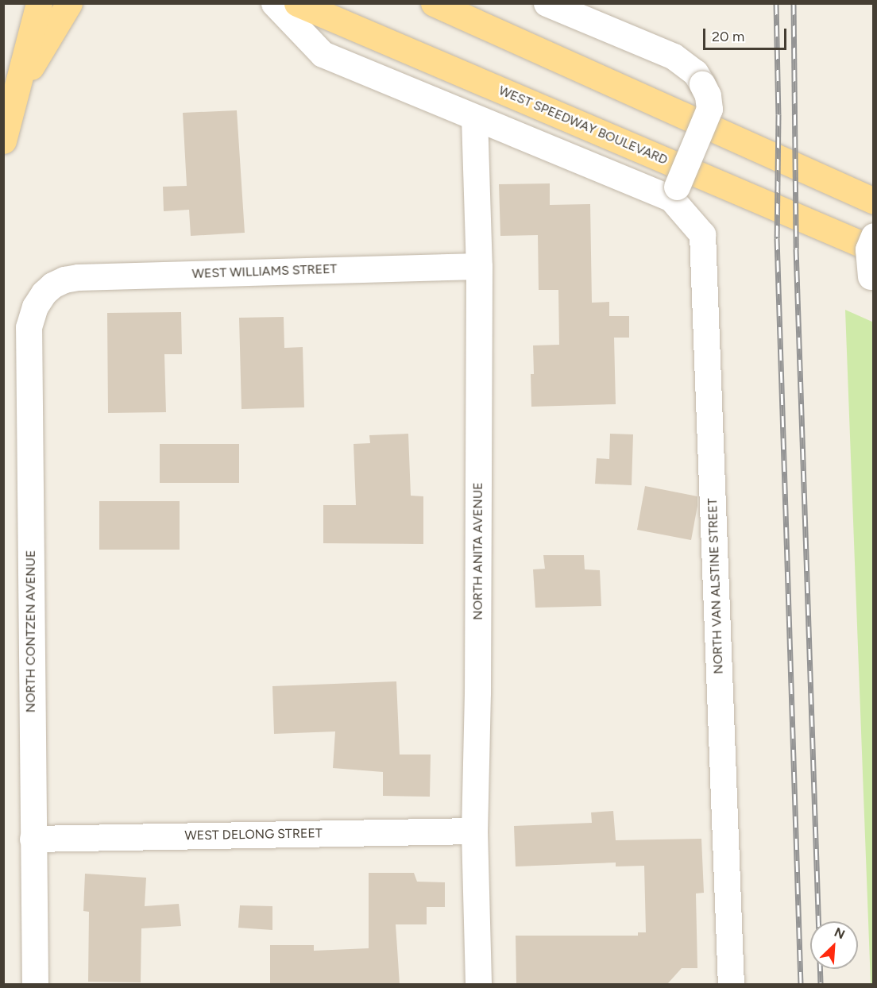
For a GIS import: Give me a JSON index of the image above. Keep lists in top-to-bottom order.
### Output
{
  "streets": {
    "main road": ["WEST SPEEDWAY BOULEVARD"],
    "street": [
      "WEST WILLIAMS STREET",
      "NORTH ANITA AVENUE",
      "NORTH VAN ALSTINE STREET",
      "NORTH CONTZEN AVENUE",
      "WEST DELONG STREET"
    ]
  },
  "crossings": [
    ["WEST WILLIAMS STREET", "NORTH ANITA AVENUE"],
    ["WEST WILLIAMS STREET", "NORTH CONTZEN AVENUE"],
    ["NORTH ANITA AVENUE", "WEST DELONG STREET"],
    ["NORTH CONTZEN AVENUE", "WEST DELONG STREET"]
  ],
  "scale_bar": "20 m",
  "north": "top right"
}
